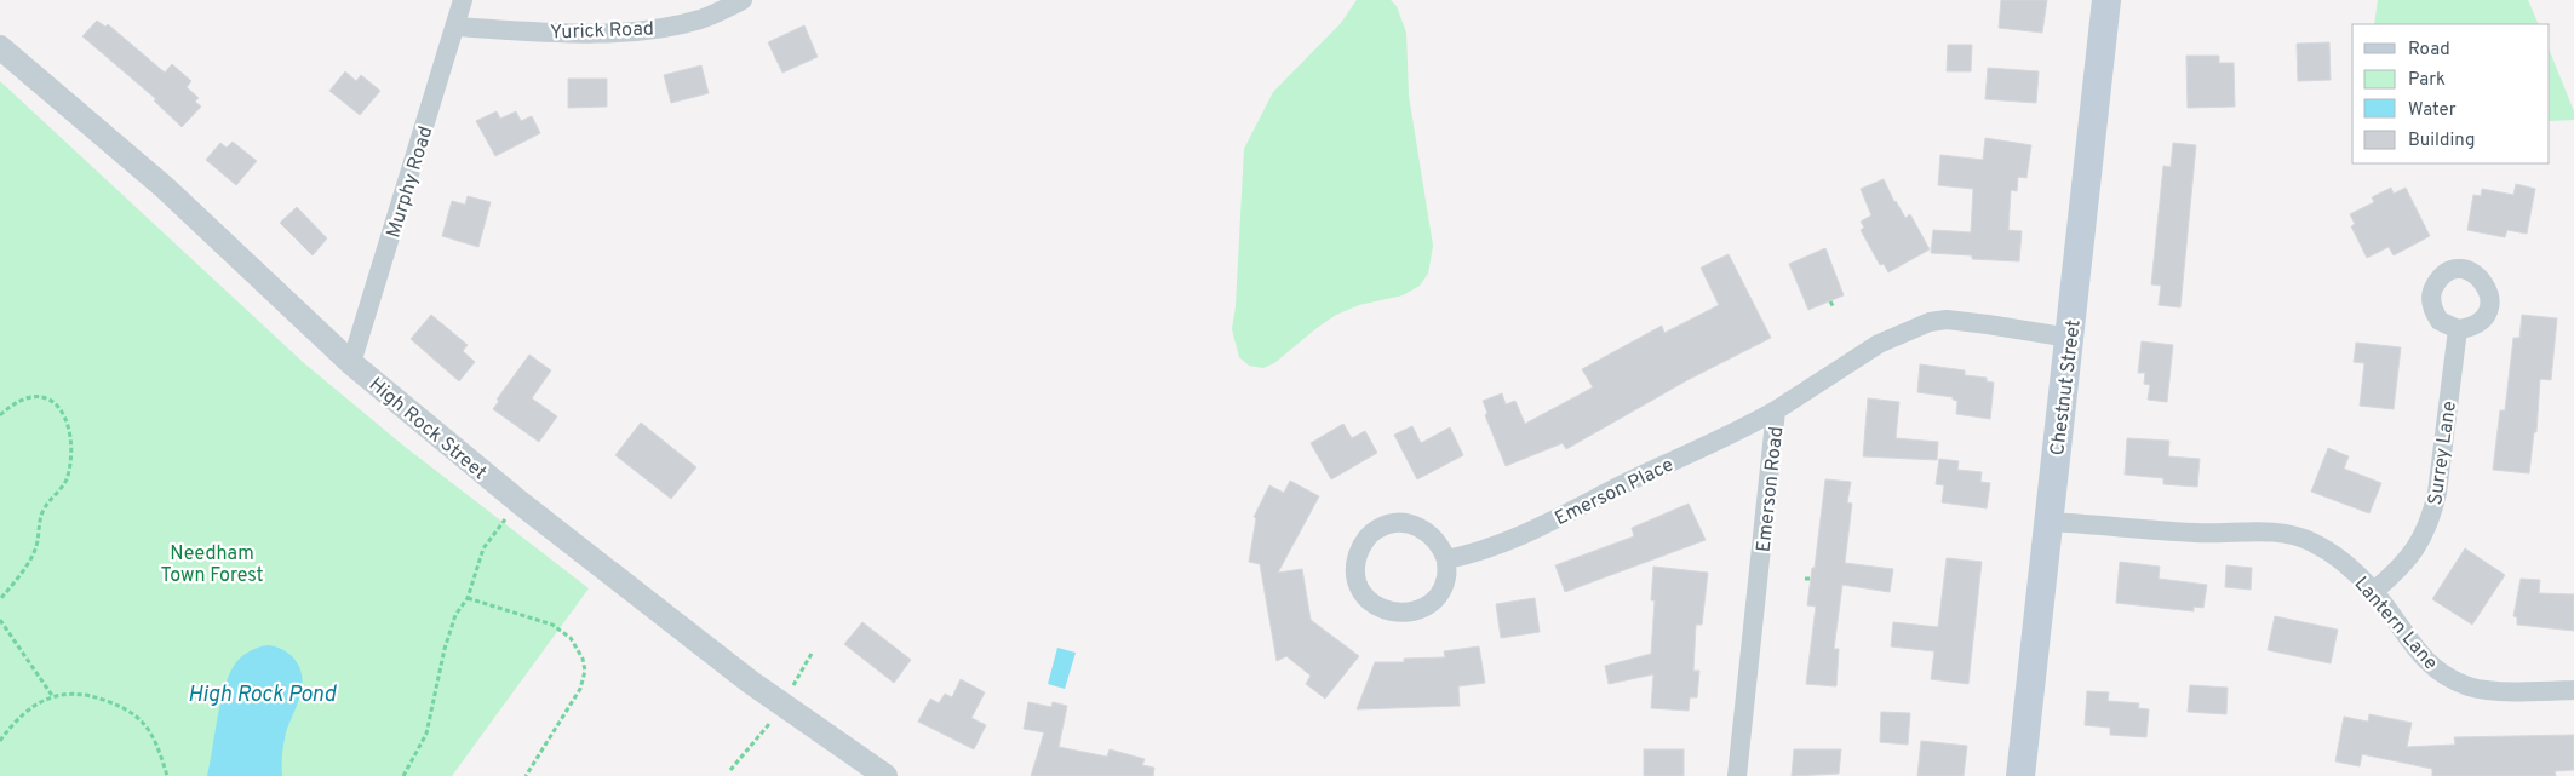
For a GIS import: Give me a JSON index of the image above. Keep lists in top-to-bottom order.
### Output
{
  "streets": {
    "main road": ["Chestnut Street"],
    "street": [
      "Yurick Road",
      "Murphy Road",
      "High Rock Street",
      "Surrey Lane",
      "Emerson Road",
      "Emerson Place",
      "Lantern Lane"
    ]
  },
  "crossings": [
    ["Yurick Road", "Murphy Road"],
    ["Murphy Road", "High Rock Street"],
    ["Chestnut Street", "Emerson Road"],
    ["Chestnut Street", "Lantern Lane"],
    ["Surrey Lane", "Lantern Lane"],
    ["Emerson Road", "Emerson Place"]
  ],
  "water": ["High Rock Pond"],
  "parks": ["Needham Town Forest"],
  "legend": [
    "Road",
    "Park",
    "Water",
    "Building"
  ]
}
